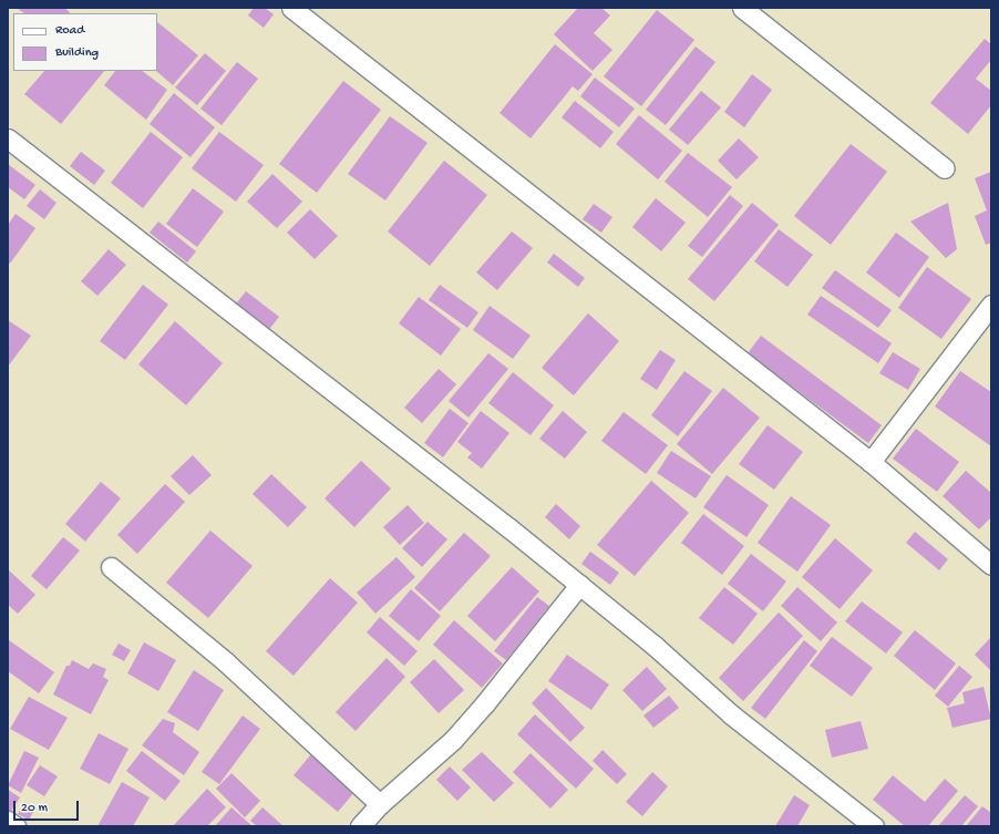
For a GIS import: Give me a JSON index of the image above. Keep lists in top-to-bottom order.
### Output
{
  "legend": ["Road", "Building"],
  "scale_bar": "20 m"
}
